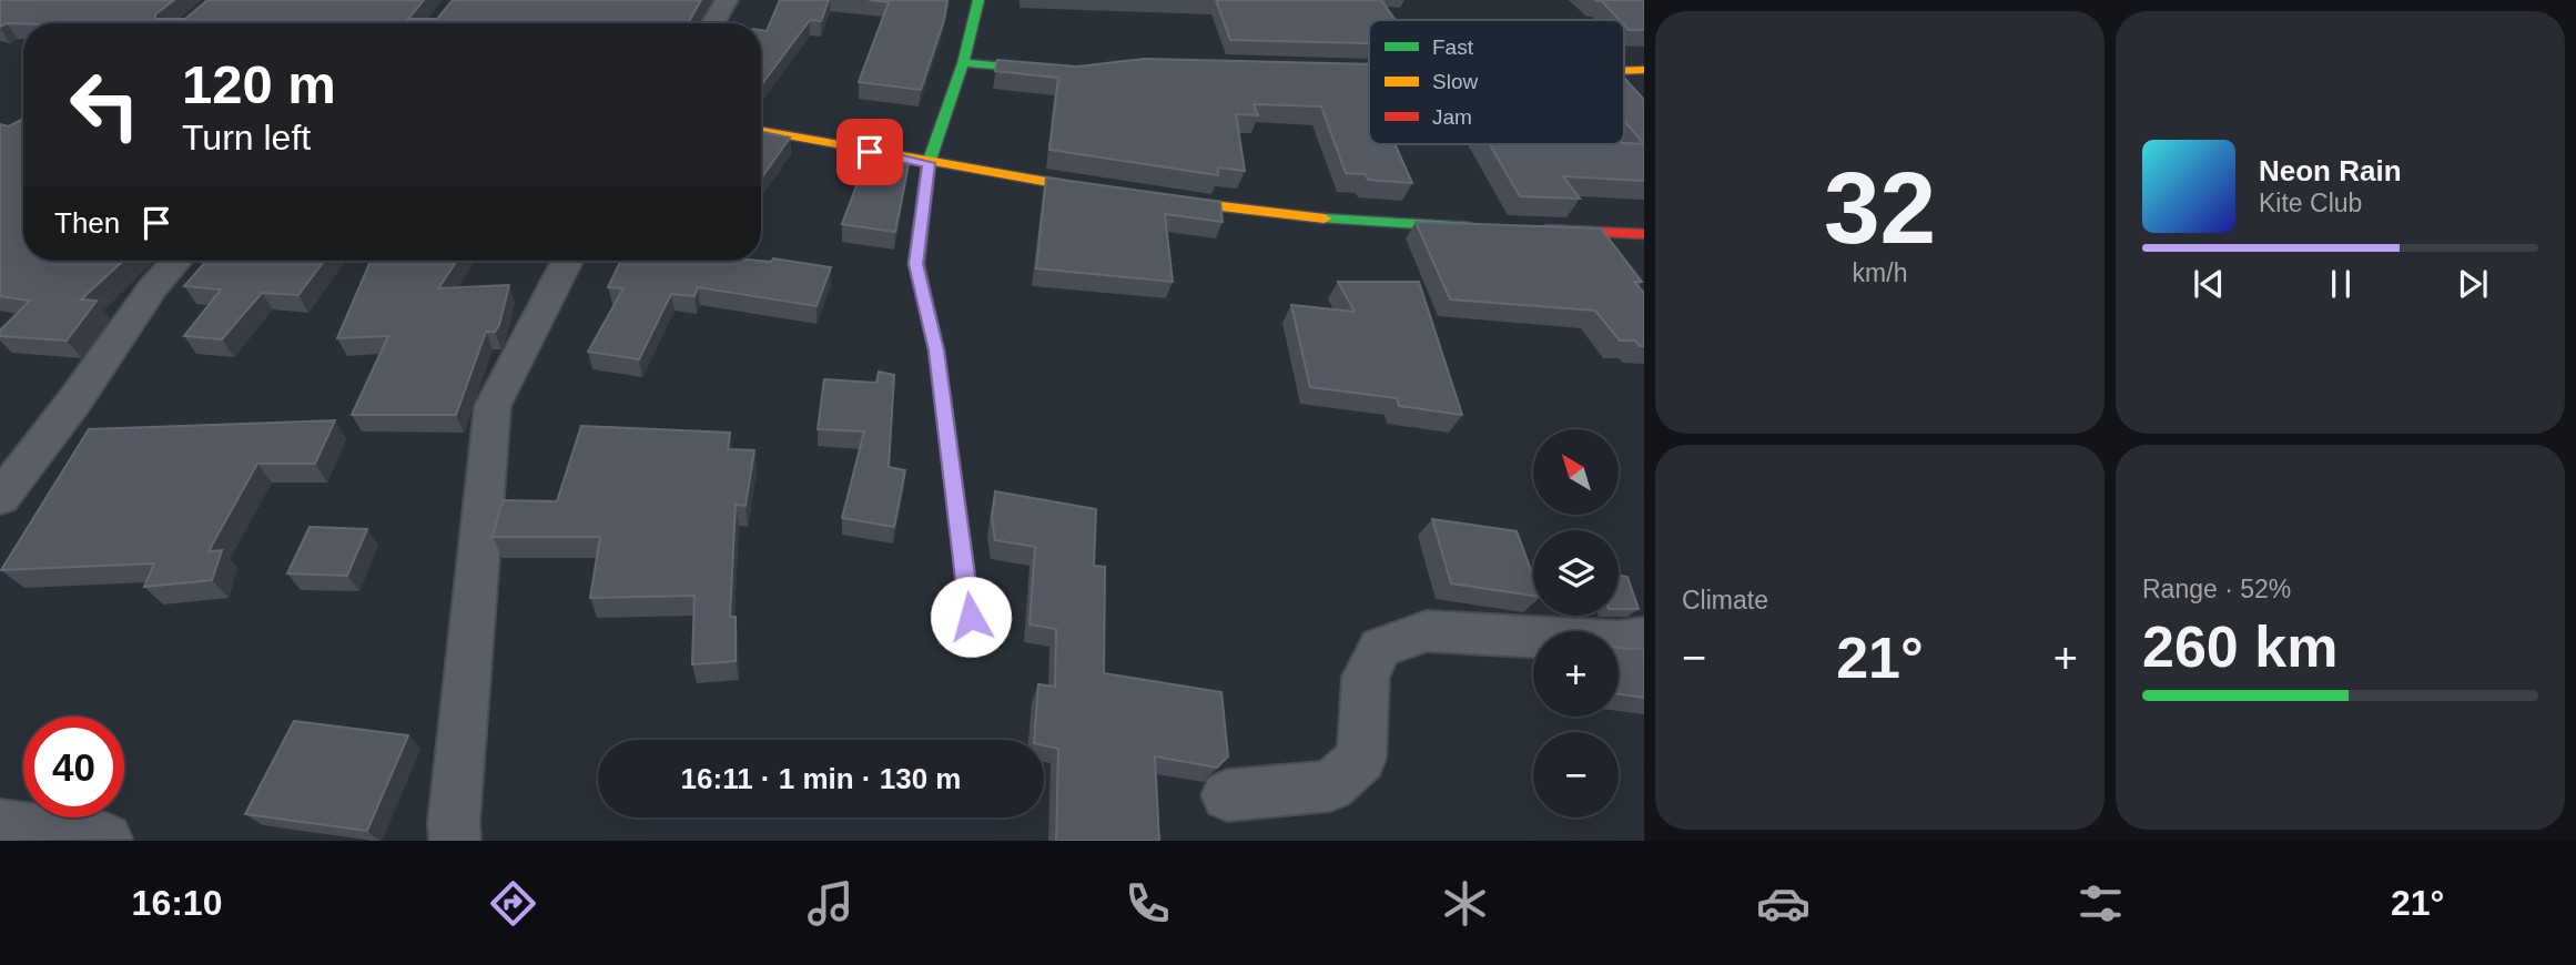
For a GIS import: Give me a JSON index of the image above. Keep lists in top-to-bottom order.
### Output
{
  "legend": ["Fast", "Slow", "Jam"],
  "north": "top left",
  "page": {
    "tile": [
      ["32", "km/h"],
      "Climate",
      ["Range · 52%", "260 km"]
    ],
    "turn": ["120 m", "Turn left"],
    "song": ["Neon Rain", "Kite Club"],
    "then": "Then",
    "map_buttons": ["+", "−"],
    "heat": ["−", "21°", "+"],
    "limit": "40",
    "trip": "16:11 · 1 min · 130 m",
    "tabs": ["16:10", "21°"]
  }
}
